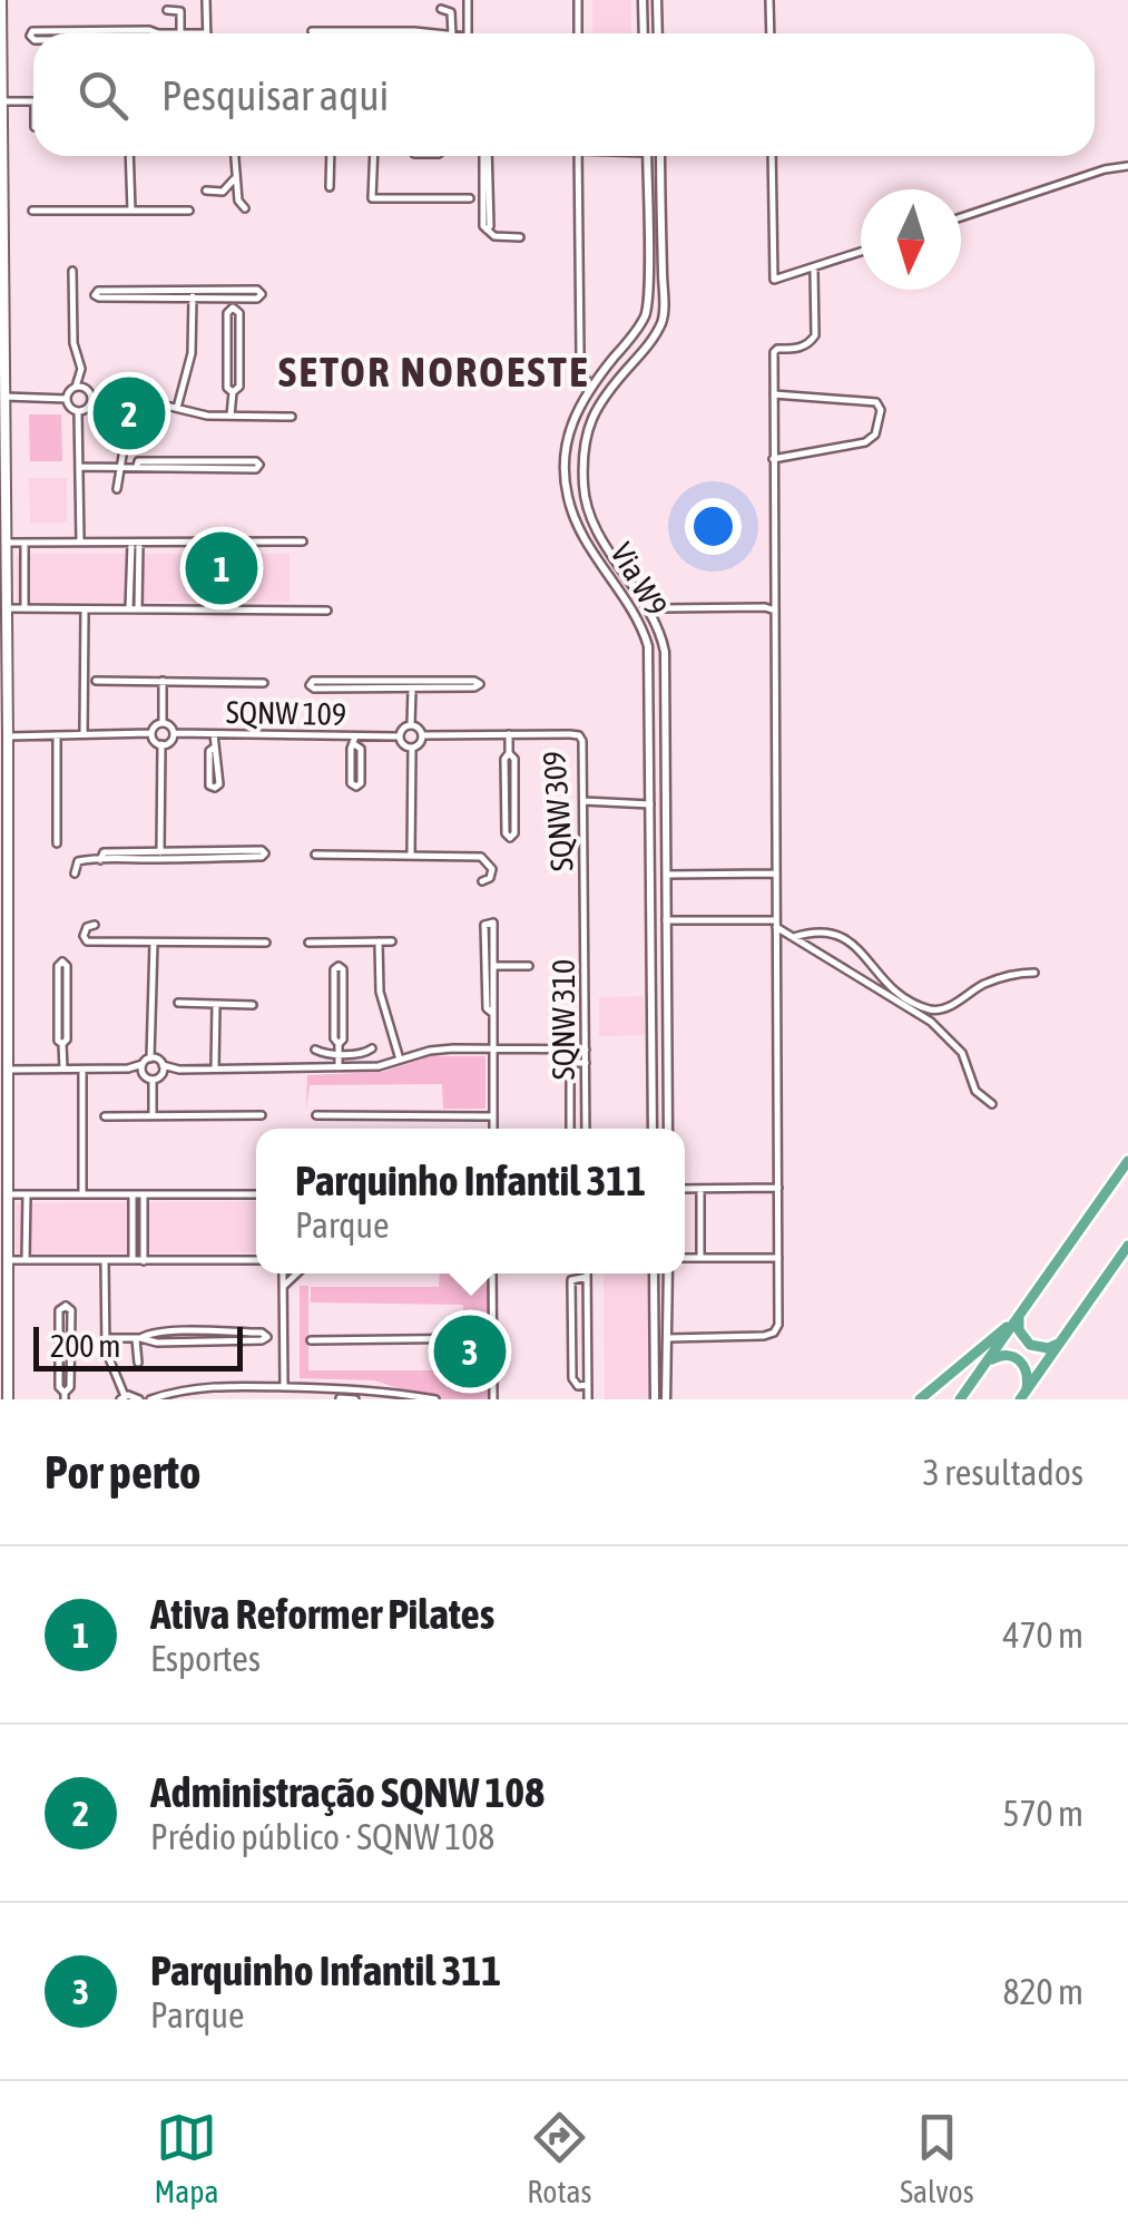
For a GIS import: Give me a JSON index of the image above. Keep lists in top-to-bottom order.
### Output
{
  "streets": {
    "street": [
      "Via W9",
      "SQNW 109",
      "SQNW 309",
      "SQNW 310"
    ]
  },
  "crossings": [
    ["SQNW 109", "SQNW 309"],
    ["SQNW 309", "SQNW 310"]
  ],
  "districts": ["SETOR NOROESTE"],
  "scale_bar": "200 m",
  "north": "bottom",
  "page": {
    "search": "Pesquisar aqui",
    "pins": ["2", "1", "3"],
    "popup": ["Parquinho Infantil 311", "Parque"],
    "scale": "200 m",
    "heading": ["Por perto", "3 resultados"],
    "list": [
      {
        "mark": "1",
        "name": "Ativa Reformer Pilates",
        "note": "Esportes",
        "value": "470 m"
      },
      {
        "mark": "2",
        "name": "Administração SQNW 108",
        "note": "Prédio público · SQNW 108",
        "value": "570 m"
      },
      {
        "mark": "3",
        "name": "Parquinho Infantil 311",
        "note": "Parque",
        "value": "820 m"
      }
    ],
    "nav": ["Mapa", "Rotas", "Salvos"]
  }
}
